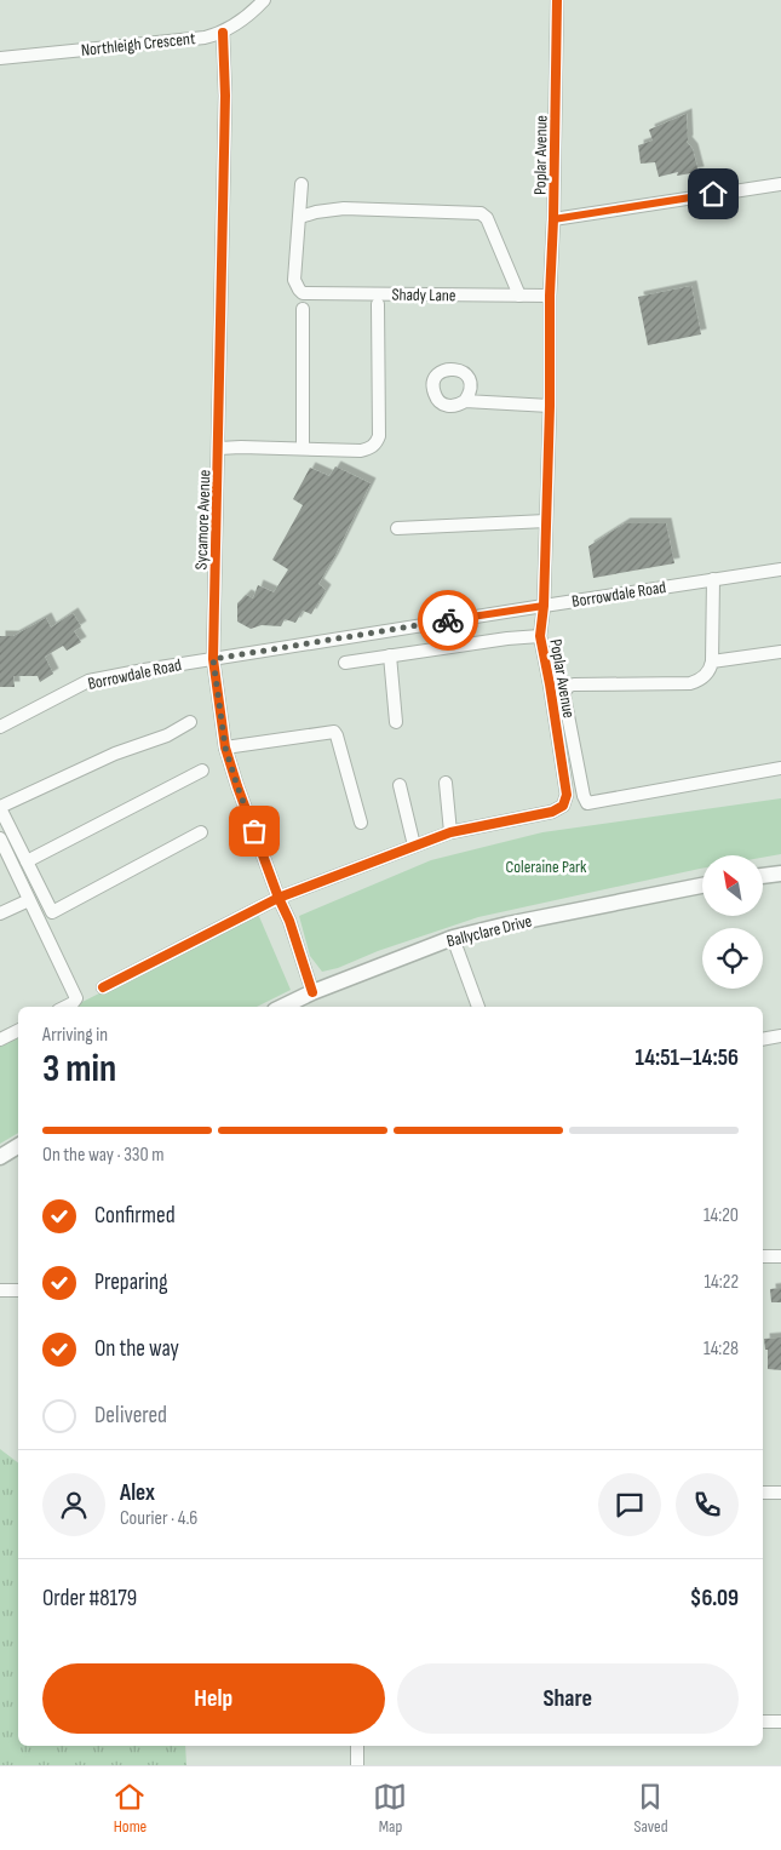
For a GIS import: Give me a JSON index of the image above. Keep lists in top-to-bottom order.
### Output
{
  "streets": {
    "street": [
      "Northleigh Crescent",
      "Poplar Avenue",
      "Shady Lane",
      "Sycamore Avenue",
      "Borrowdale Road",
      "Ballyclare Drive"
    ]
  },
  "crossings": [
    ["Northleigh Crescent", "Sycamore Avenue"],
    ["Poplar Avenue", "Shady Lane"],
    ["Poplar Avenue", "Sycamore Avenue"],
    ["Poplar Avenue", "Borrowdale Road"],
    ["Sycamore Avenue", "Borrowdale Road"],
    ["Sycamore Avenue", "Ballyclare Drive"]
  ],
  "parks": ["Coleraine Park"],
  "north": "top left",
  "page": {
    "heading": ["3 min", "Arriving in", "14:51–14:56"],
    "panel": [
      "Alex",
      "Courier · 4.6",
      "Order #8179",
      "$6.09"
    ],
    "bar": "On the way · 330 m",
    "list": [
      ["Confirmed", "14:20"],
      ["Preparing", "14:22"],
      ["On the way", "14:28"],
      "Delivered"
    ],
    "buttons": ["Help", "Share"],
    "tabs": ["Home", "Map", "Saved"]
  }
}
